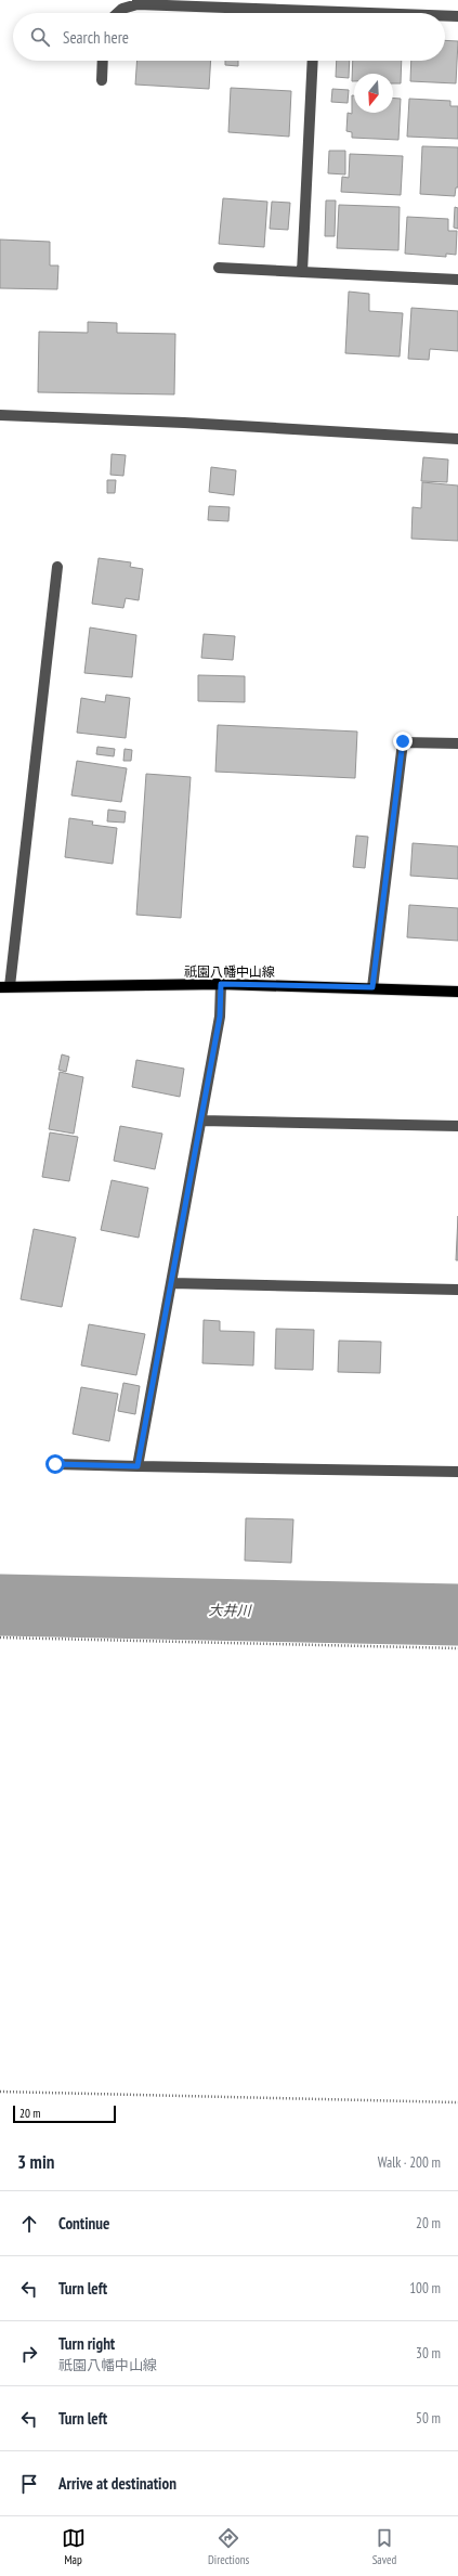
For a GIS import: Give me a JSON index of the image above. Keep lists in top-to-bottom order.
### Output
{
  "streets": {
    "main road": ["祇園八幡中山線"]
  },
  "water": ["大井川"],
  "scale_bar": "20 m",
  "north": "bottom",
  "page": {
    "search": "Search here",
    "scale": "20 m",
    "heading": ["3 min", "Walk · 200 m"],
    "list": [
      ["Continue", "20 m"],
      ["Turn left", "100 m"],
      ["Turn right", "祇園八幡中山線", "30 m"],
      ["Turn left", "50 m"],
      "Arrive at destination"
    ],
    "nav": ["Map", "Directions", "Saved"]
  }
}
